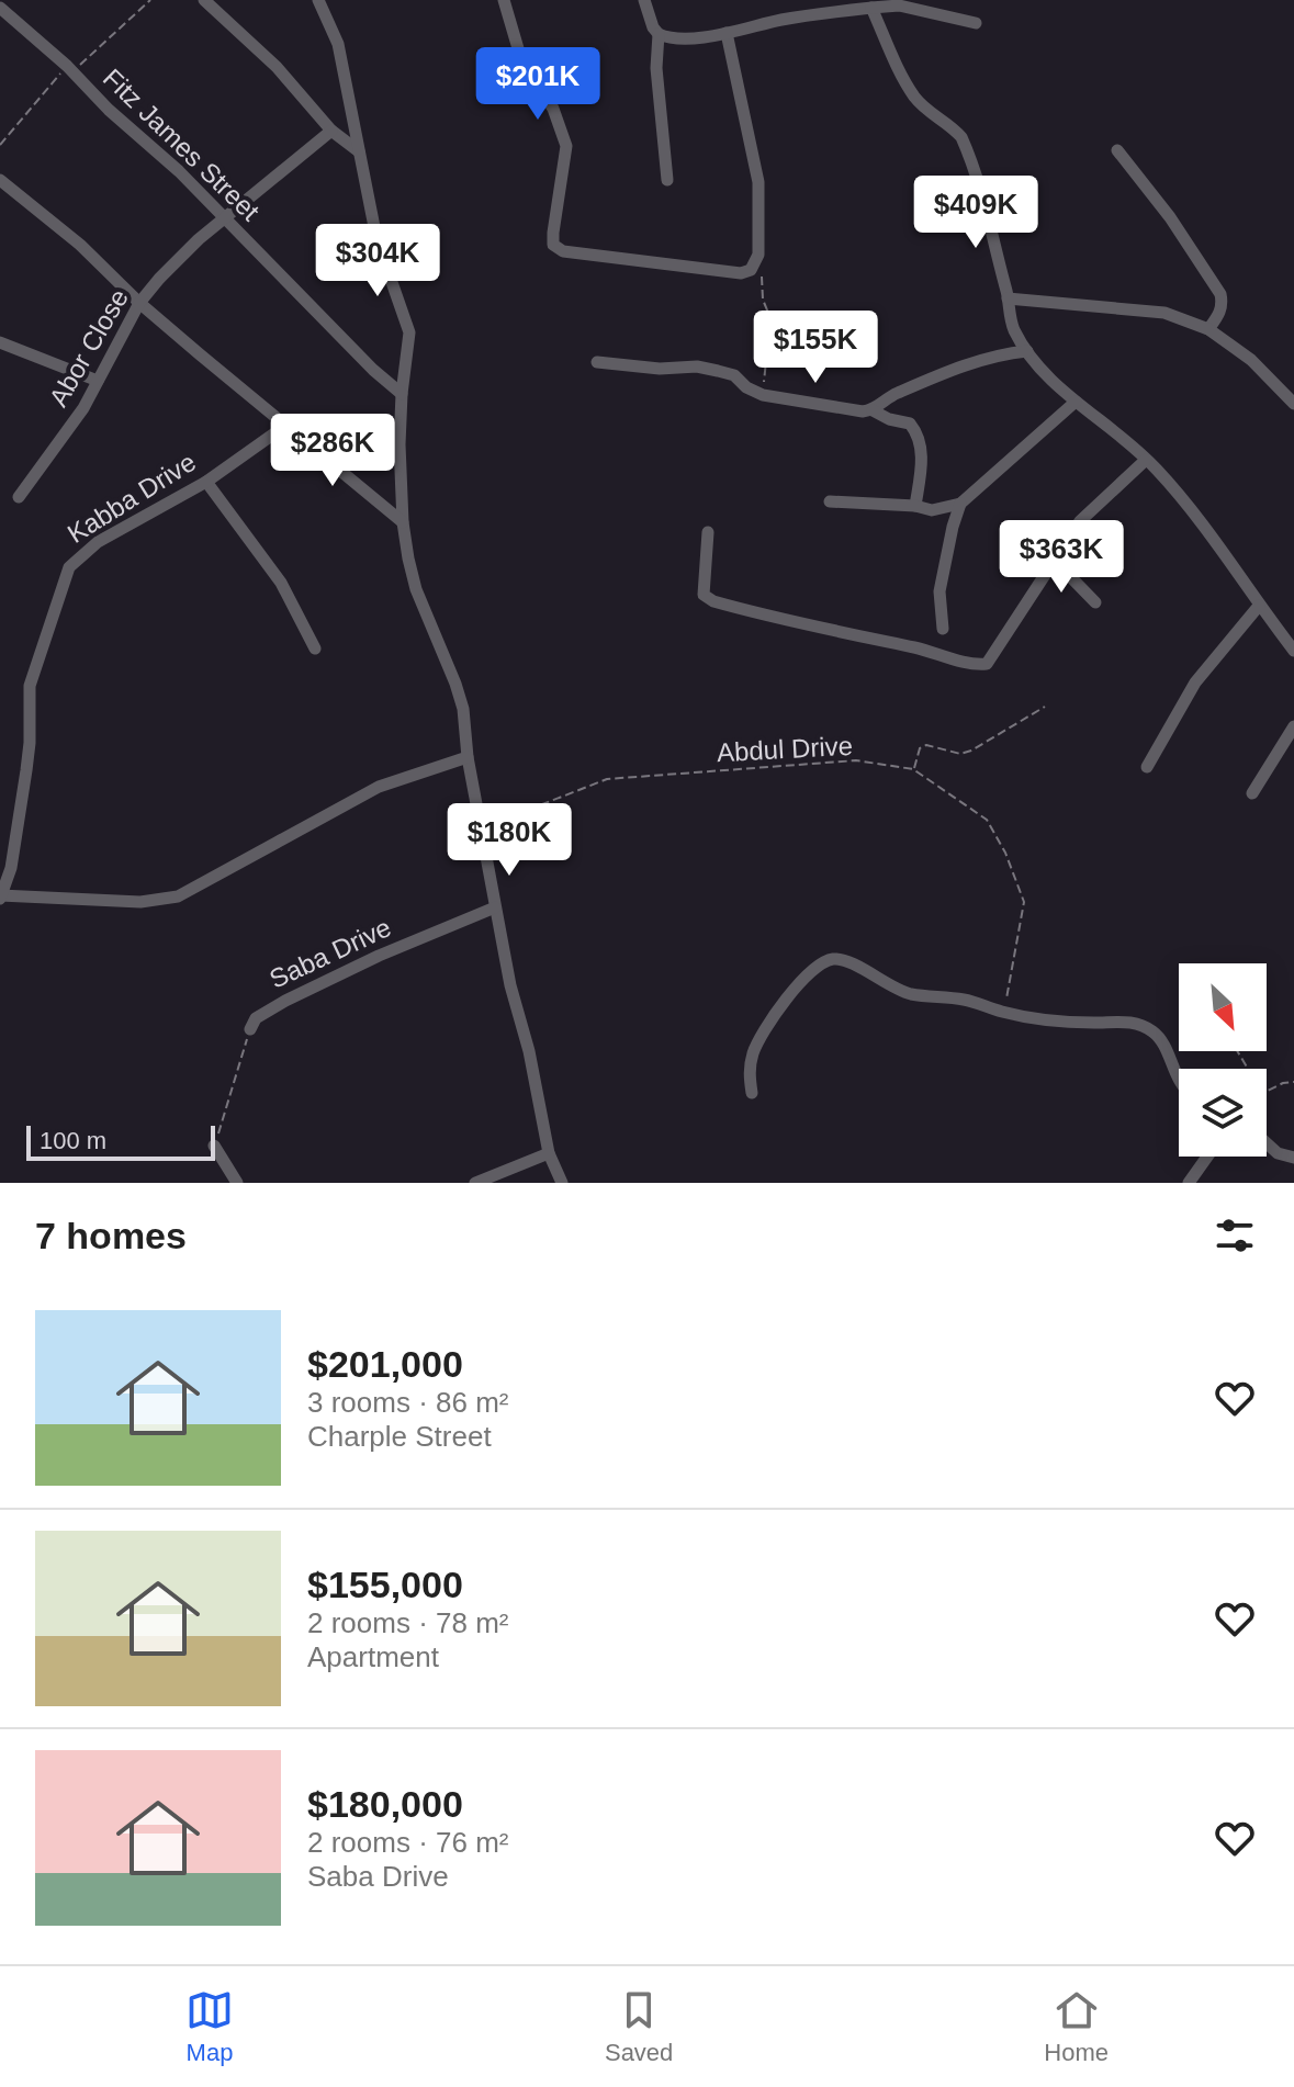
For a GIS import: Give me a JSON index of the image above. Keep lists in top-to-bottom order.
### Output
{
  "streets": {
    "street": [
      "Fitz James Street",
      "Abor Close",
      "Kabba Drive",
      "Saba Drive"
    ],
    "path": ["Abdul Drive"]
  },
  "crossings": [
    ["Fitz James Street", "Abor Close"]
  ],
  "scale_bar": "100 m",
  "north": "bottom right",
  "page": {
    "price": [
      "$201K",
      "$409K",
      "$304K",
      "$155K",
      "$286K",
      "$363K",
      "$180K"
    ],
    "scale": "100 m",
    "heading": "7 homes",
    "list": [
      {
        "name": "$201,000",
        "note": "3 rooms · 86 m² · Charple Street"
      },
      {
        "name": "$155,000",
        "note": "2 rooms · 78 m² · Apartment"
      },
      {
        "name": "$180,000",
        "note": "2 rooms · 76 m² · Saba Drive"
      }
    ],
    "tabs": ["Map", "Saved", "Home"]
  }
}
